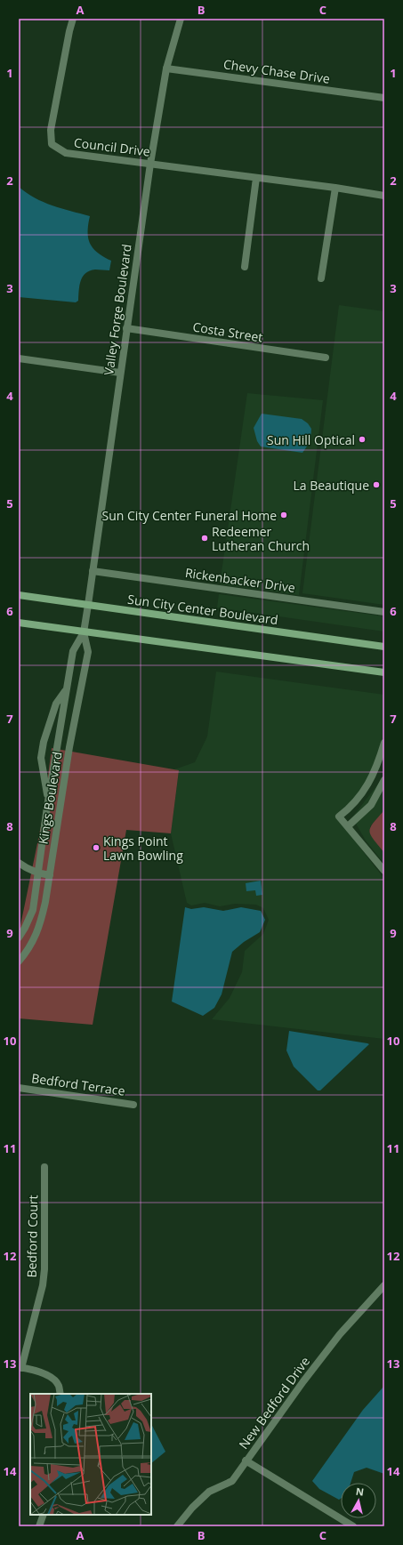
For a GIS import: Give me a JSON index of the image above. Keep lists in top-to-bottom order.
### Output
{
  "streets": {
    "main road": ["Sun City Center Boulevard"],
    "street": [
      "Chevy Chase Drive",
      "Council Drive",
      "Valley Forge Boulevard",
      "Costa Street",
      "Rickenbacker Drive",
      "Kings Boulevard",
      "Bedford Terrace",
      "Bedford Court",
      "New Bedford Drive"
    ]
  },
  "crossings": [
    ["Chevy Chase Drive", "Valley Forge Boulevard"],
    ["Council Drive", "Valley Forge Boulevard"],
    ["Valley Forge Boulevard", "Costa Street"],
    ["Valley Forge Boulevard", "Rickenbacker Drive"],
    ["Valley Forge Boulevard", "Sun City Center Boulevard"],
    ["Valley Forge Boulevard", "Kings Boulevard"],
    ["Sun City Center Boulevard", "Kings Boulevard"]
  ],
  "places": [
    "Sun Hill Optical",
    "La Beautique",
    "Sun City Center Funeral Home",
    "Redeemer Lutheran Church",
    "Kings Point Lawn Bowling"
  ],
  "north": "top",
  "grid": {
    "columns": ["A", "B", "C"],
    "rows": [
      "1",
      "2",
      "3",
      "4",
      "5",
      "6",
      "7",
      "8",
      "9",
      "10",
      "11",
      "12",
      "13",
      "14"
    ]
  }
}
